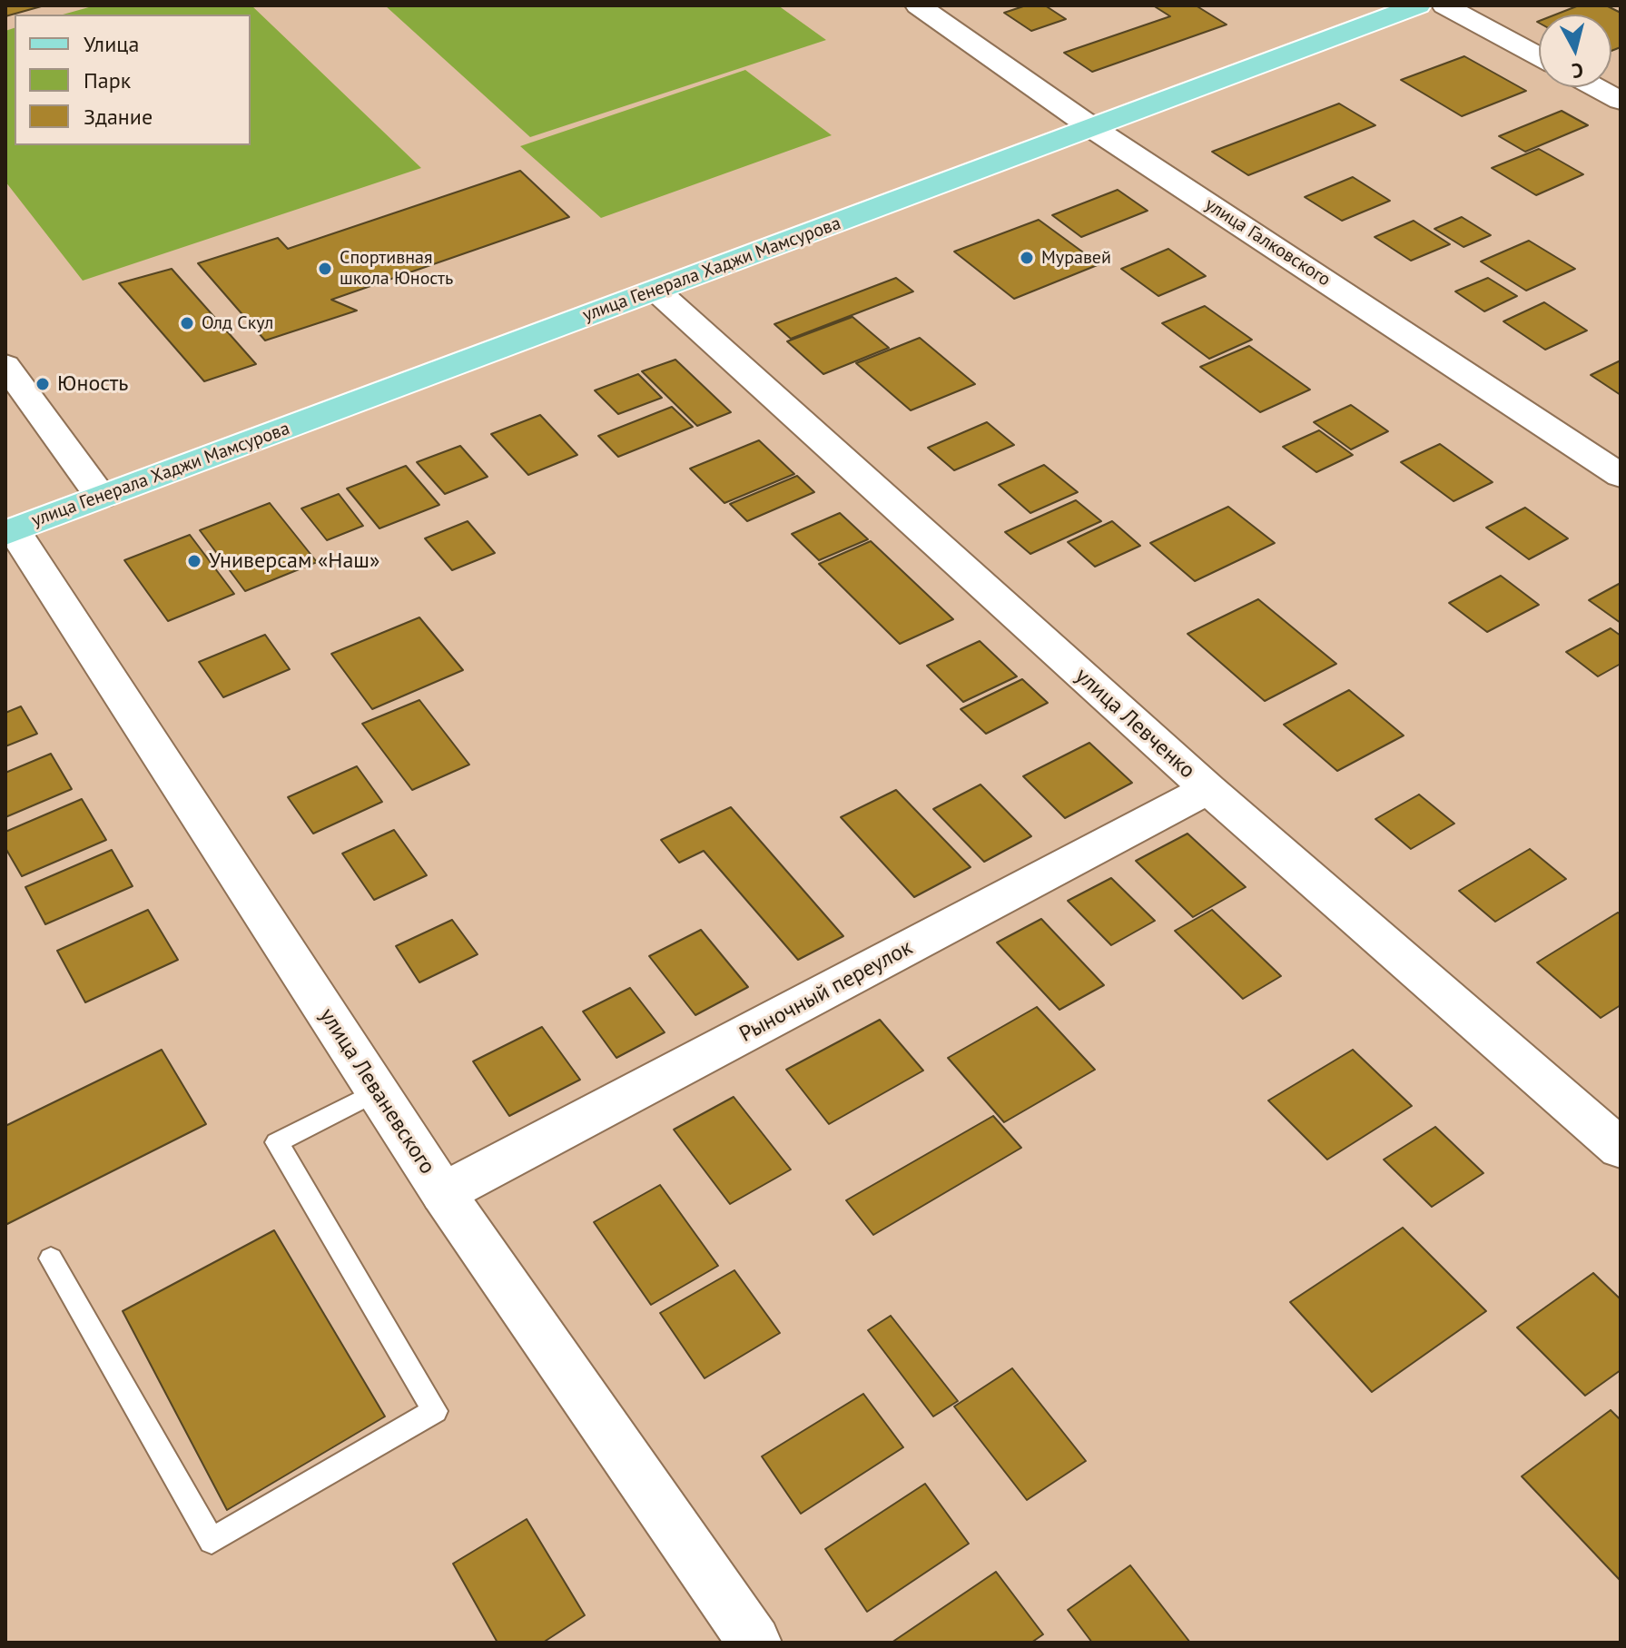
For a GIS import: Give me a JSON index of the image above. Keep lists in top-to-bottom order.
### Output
{
  "streets": {
    "main road": ["улица Генерала Хаджи Мамсурова"],
    "street": [
      "улица Галковского",
      "улица Левченко",
      "Рыночный переулок",
      "улица Леваневского"
    ]
  },
  "crossings": [
    ["улица Галковского", "улица Генерала Хаджи Мамсурова"],
    ["улица Генерала Хаджи Мамсурова", "улица Левченко"],
    ["улица Генерала Хаджи Мамсурова", "улица Леваневского"],
    ["улица Левченко", "Рыночный переулок"],
    ["Рыночный переулок", "улица Леваневского"]
  ],
  "places": [
    "Муравей",
    "Спортивная школа Юность",
    "Олд Скул",
    "Юность",
    "Универсам «Наш»"
  ],
  "legend": ["Улица", "Парк", "Здание"],
  "north": "bottom"
}
